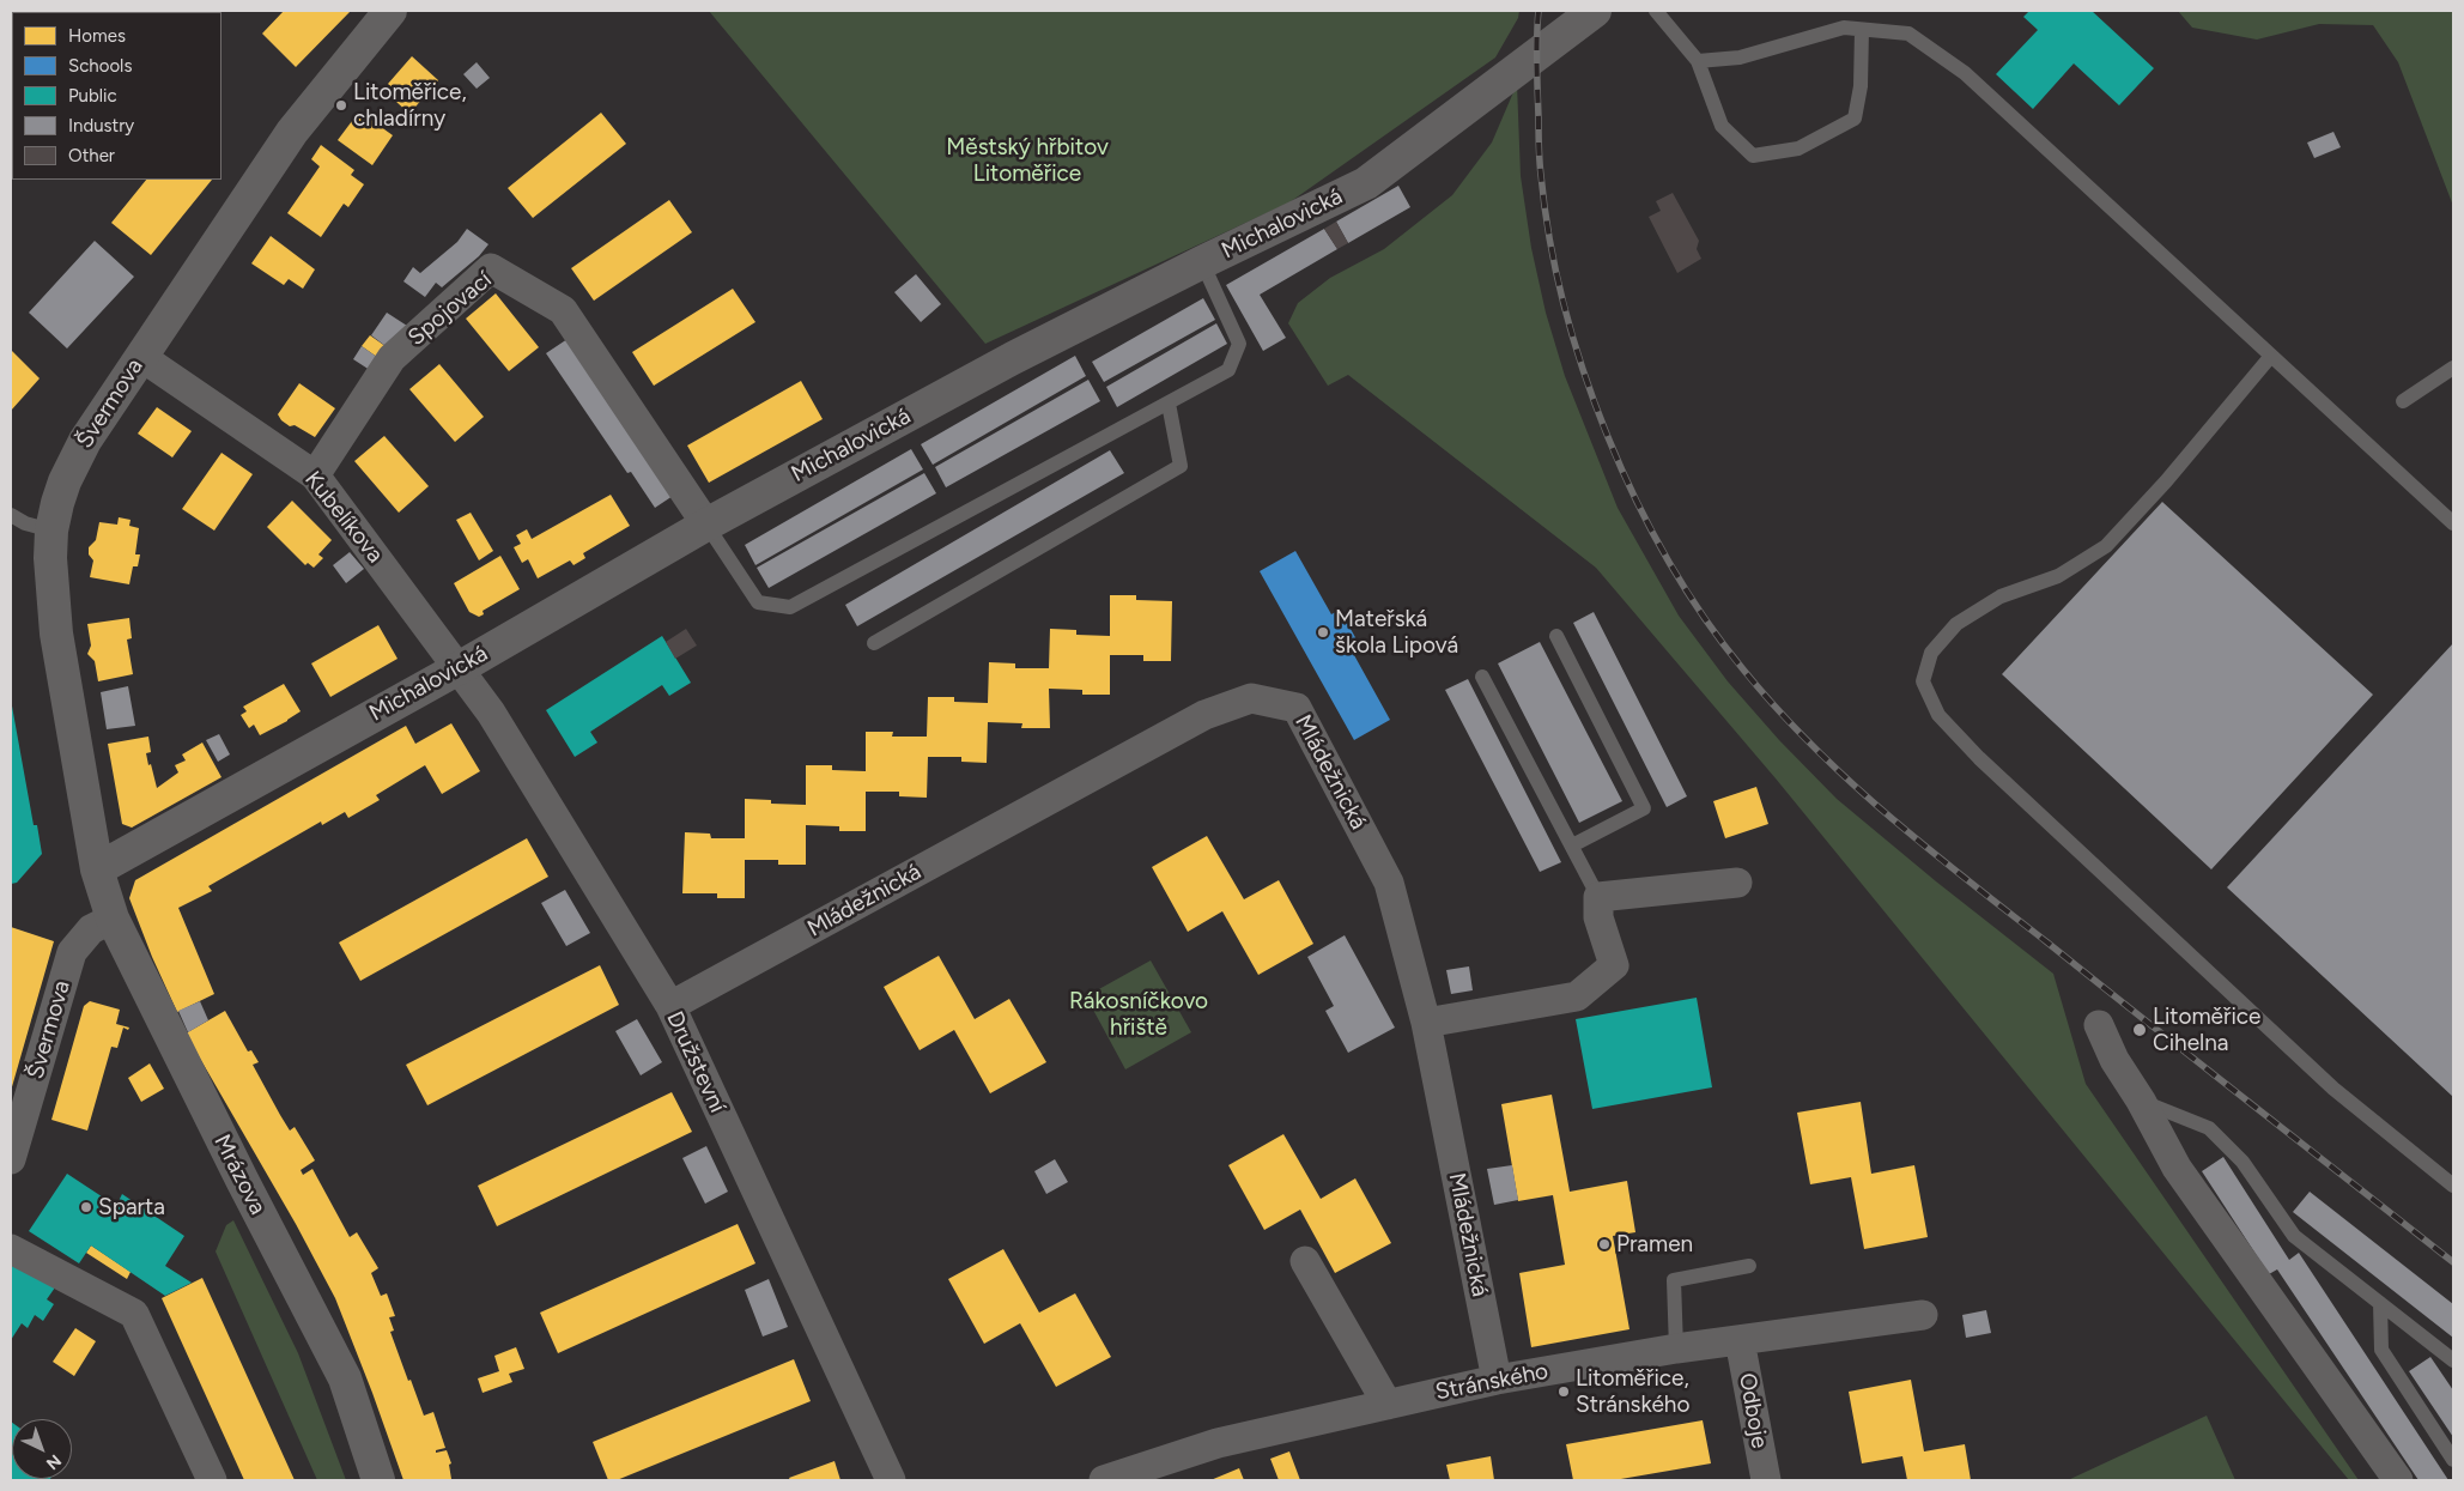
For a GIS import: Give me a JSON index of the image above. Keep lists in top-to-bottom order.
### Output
{
  "streets": {
    "street": [
      "Michalovická",
      "Spojovací",
      "Švermova",
      "Kubelíkova",
      "Mládežnická",
      "Družstevní",
      "Mrázova",
      "Stránského",
      "Odboje"
    ]
  },
  "crossings": [
    ["Michalovická", "Spojovací"],
    ["Michalovická", "Švermova"],
    ["Michalovická", "Kubelíkova"],
    ["Michalovická", "Družstevní"],
    ["Michalovická", "Mrázova"],
    ["Spojovací", "Kubelíkova"],
    ["Švermova", "Kubelíkova"],
    ["Švermova", "Mrázova"],
    ["Kubelíkova", "Družstevní"],
    ["Mládežnická", "Družstevní"],
    ["Mládežnická", "Stránského"],
    ["Stránského", "Odboje"]
  ],
  "parks": ["Městský hřbitov Litoměřice", "Rákosníčkovo hřiště"],
  "places": [
    "Litoměřice, chladírny",
    "Mateřská škola Lipová",
    "Litoměřice Cihelna",
    "Sparta",
    "Pramen",
    "Litoměřice, Stránského"
  ],
  "legend": [
    "Homes",
    "Schools",
    "Public",
    "Industry",
    "Other"
  ],
  "north": "bottom right"
}
